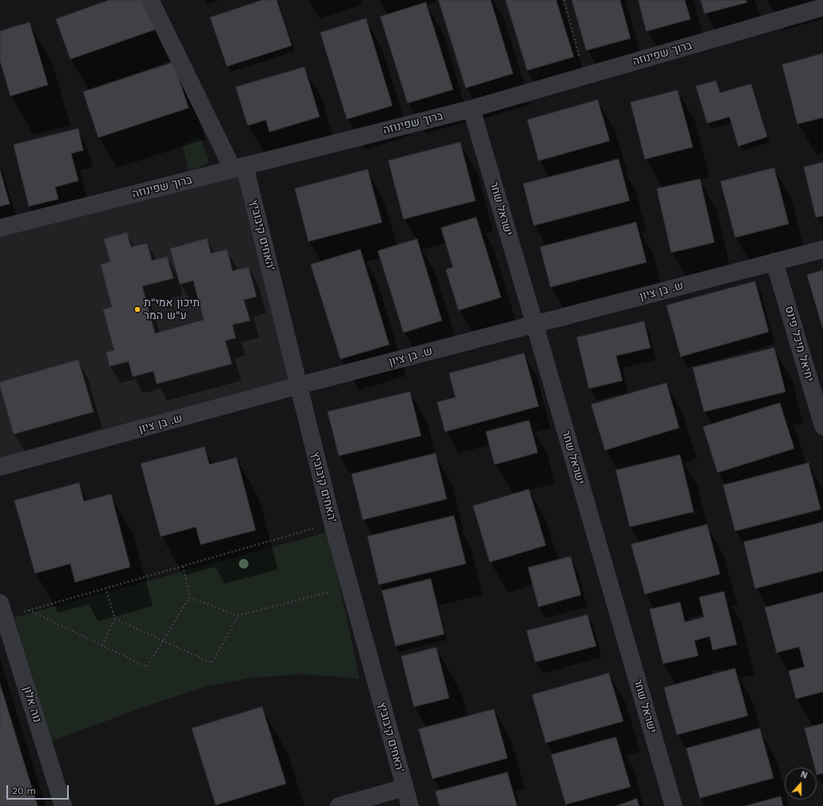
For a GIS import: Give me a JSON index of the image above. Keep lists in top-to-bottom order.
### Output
{
  "streets": {
    "street": [
      "ברוך שפינוזה",
      "ישראל שחר",
      "האחים קיבוביץ'",
      "ש. בן ציון",
      "יחיאל מיכל פינס",
      "נוה אלון"
    ]
  },
  "crossings": [
    ["ברוך שפינוזה", "ישראל שחר"],
    ["ברוך שפינוזה", "האחים קיבוביץ'"],
    ["ישראל שחר", "ש. בן ציון"],
    ["האחים קיבוביץ'", "ש. בן ציון"],
    ["ש. בן ציון", "יחיאל מיכל פינס"]
  ],
  "places": ["תיכון אמי\"ת ע\"ש המר"],
  "scale_bar": "20 m",
  "north": "top"
}
